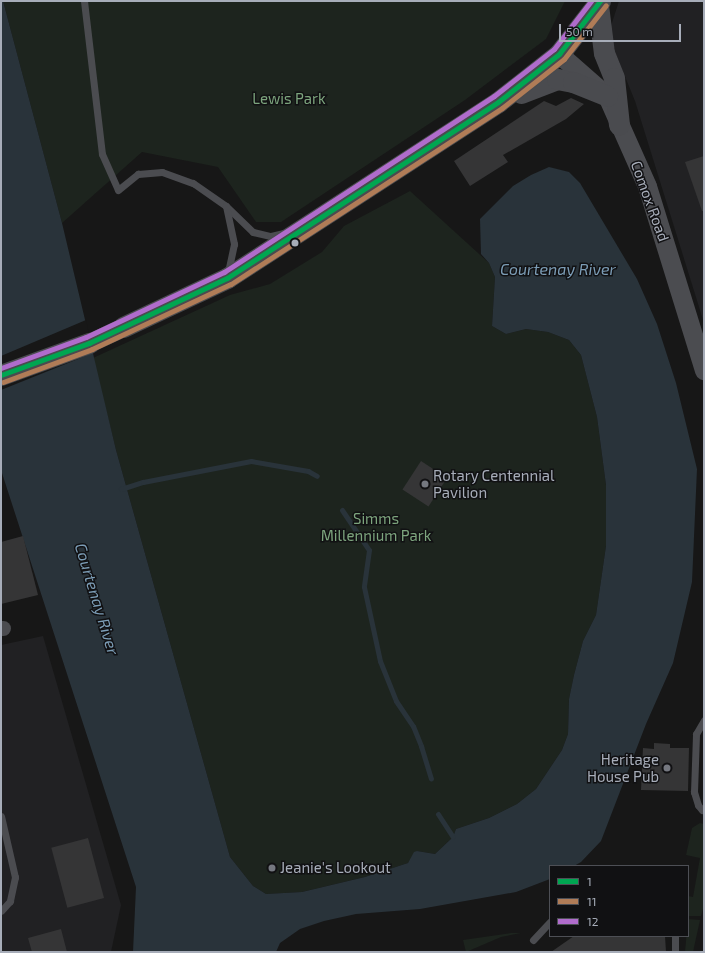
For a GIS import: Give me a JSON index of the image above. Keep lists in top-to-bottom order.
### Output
{
  "streets": {
    "street": ["Comox Road"]
  },
  "water": ["Courtenay River"],
  "parks": ["Lewis Park", "Simms Millennium Park"],
  "places": ["Rotary Centennial Pavilion", "Heritage House Pub", "Jeanie's Lookout"],
  "lines": ["transit line 1", "transit line 12", "transit line 11"],
  "legend": ["1", "11", "12"],
  "scale_bar": "50 m"
}
